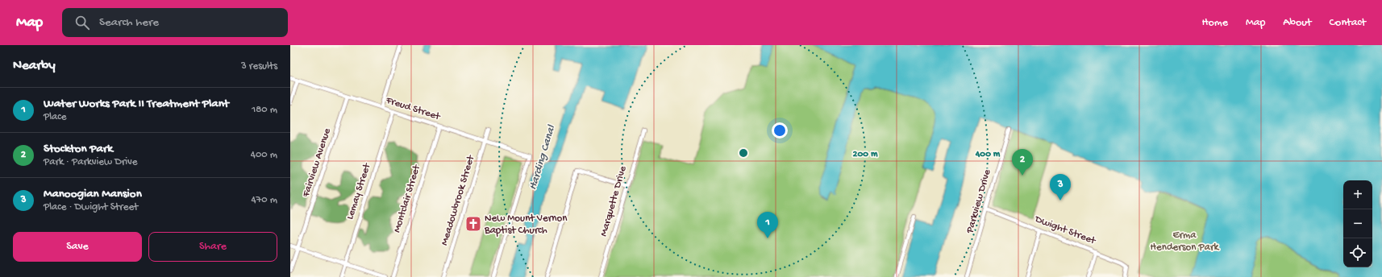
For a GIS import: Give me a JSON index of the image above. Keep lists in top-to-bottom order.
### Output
{
  "streets": {
    "street": [
      "Freud Street",
      "Fairview Avenue",
      "Lemay Street",
      "Montclair Street",
      "Meadowbrook Street",
      "Marquette Drive",
      "Parkview Drive",
      "Dwight Street"
    ]
  },
  "crossings": [
    ["Freud Street", "Fairview Avenue"],
    ["Freud Street", "Lemay Street"],
    ["Freud Street", "Montclair Street"],
    ["Freud Street", "Meadowbrook Street"],
    ["Parkview Drive", "Dwight Street"]
  ],
  "water": ["Harding Canal"],
  "parks": ["Erma Henderson Park"],
  "places": {
    "church": ["New Mount Vernon Baptist Church"]
  },
  "page": {
    "header": "Map",
    "search": "Search here",
    "nav": [
      "Home",
      "Map",
      "About",
      "Contact"
    ],
    "heading": ["Nearby", "3 results"],
    "list": [
      {
        "mark": "1",
        "name": "Water Works Park II Treatment Plant",
        "note": "Place",
        "value": "180 m"
      },
      {
        "mark": "2",
        "name": "Stockton Park",
        "note": "Park · Parkview Drive",
        "value": "400 m"
      },
      {
        "mark": "3",
        "name": "Manoogian Mansion",
        "note": "Place · Dwight Street",
        "value": "470 m"
      }
    ],
    "pins": ["2", "3", "1"],
    "map_buttons": ["+", "−"],
    "buttons": ["Save", "Share"]
  },
  "rings": ["200 m", "400 m"]
}
